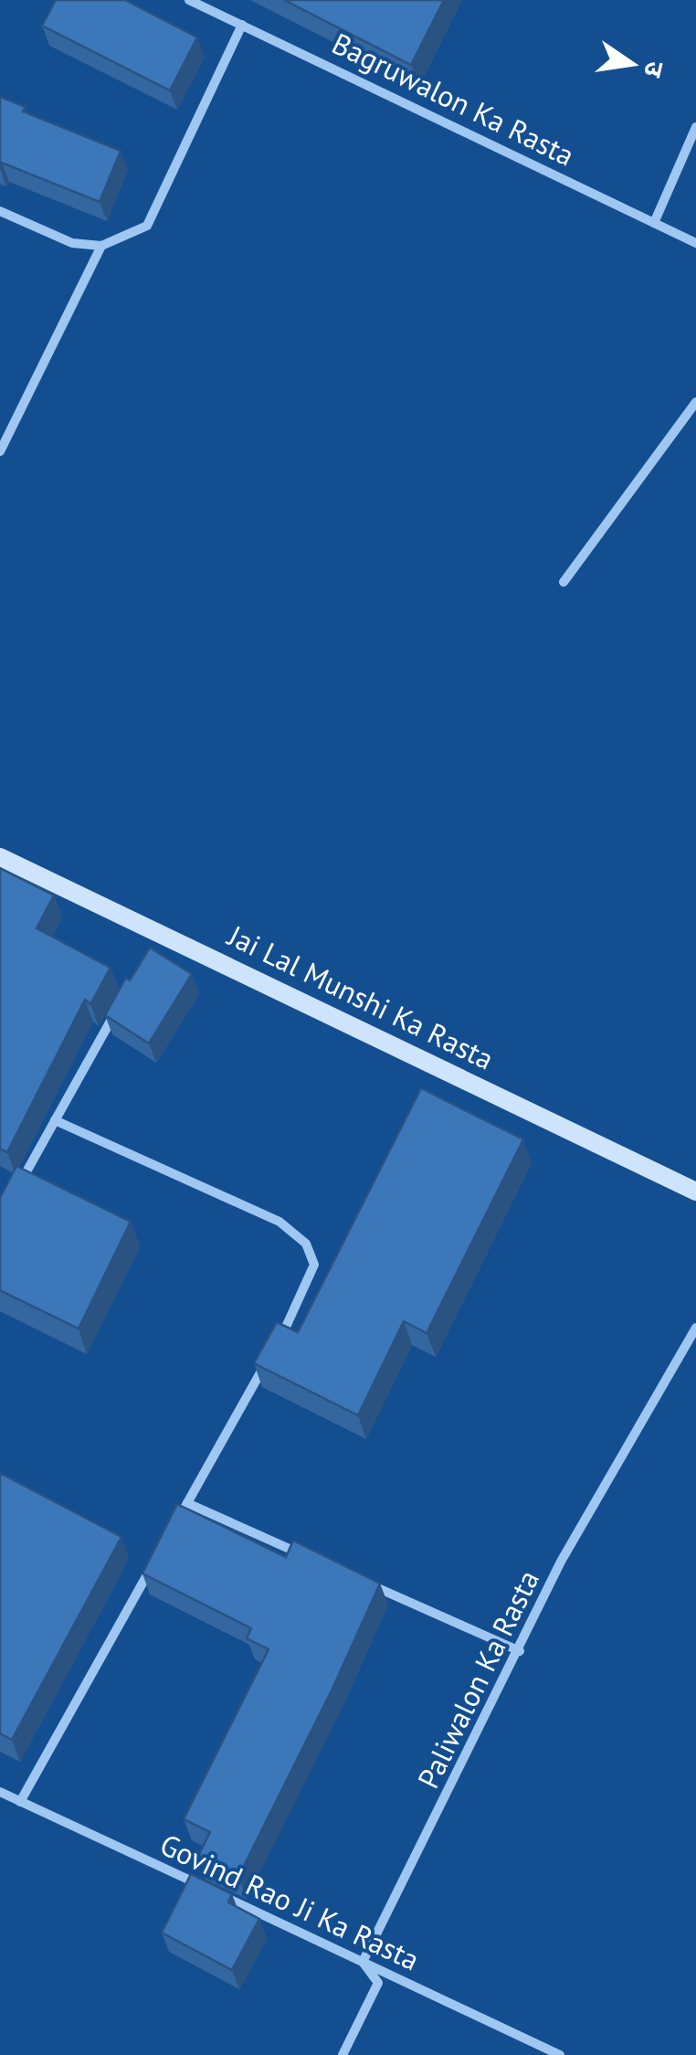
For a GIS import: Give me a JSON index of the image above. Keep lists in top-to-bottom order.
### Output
{
  "streets": {
    "main road": ["Jai Lal Munshi Ka Rasta"],
    "street": ["Bagruwalon Ka Rasta", "Paliwalon Ka Rasta", "Govind Rao Ji Ka Rasta"]
  },
  "crossings": [
    ["Paliwalon Ka Rasta", "Govind Rao Ji Ka Rasta"]
  ],
  "north": "right"
}
